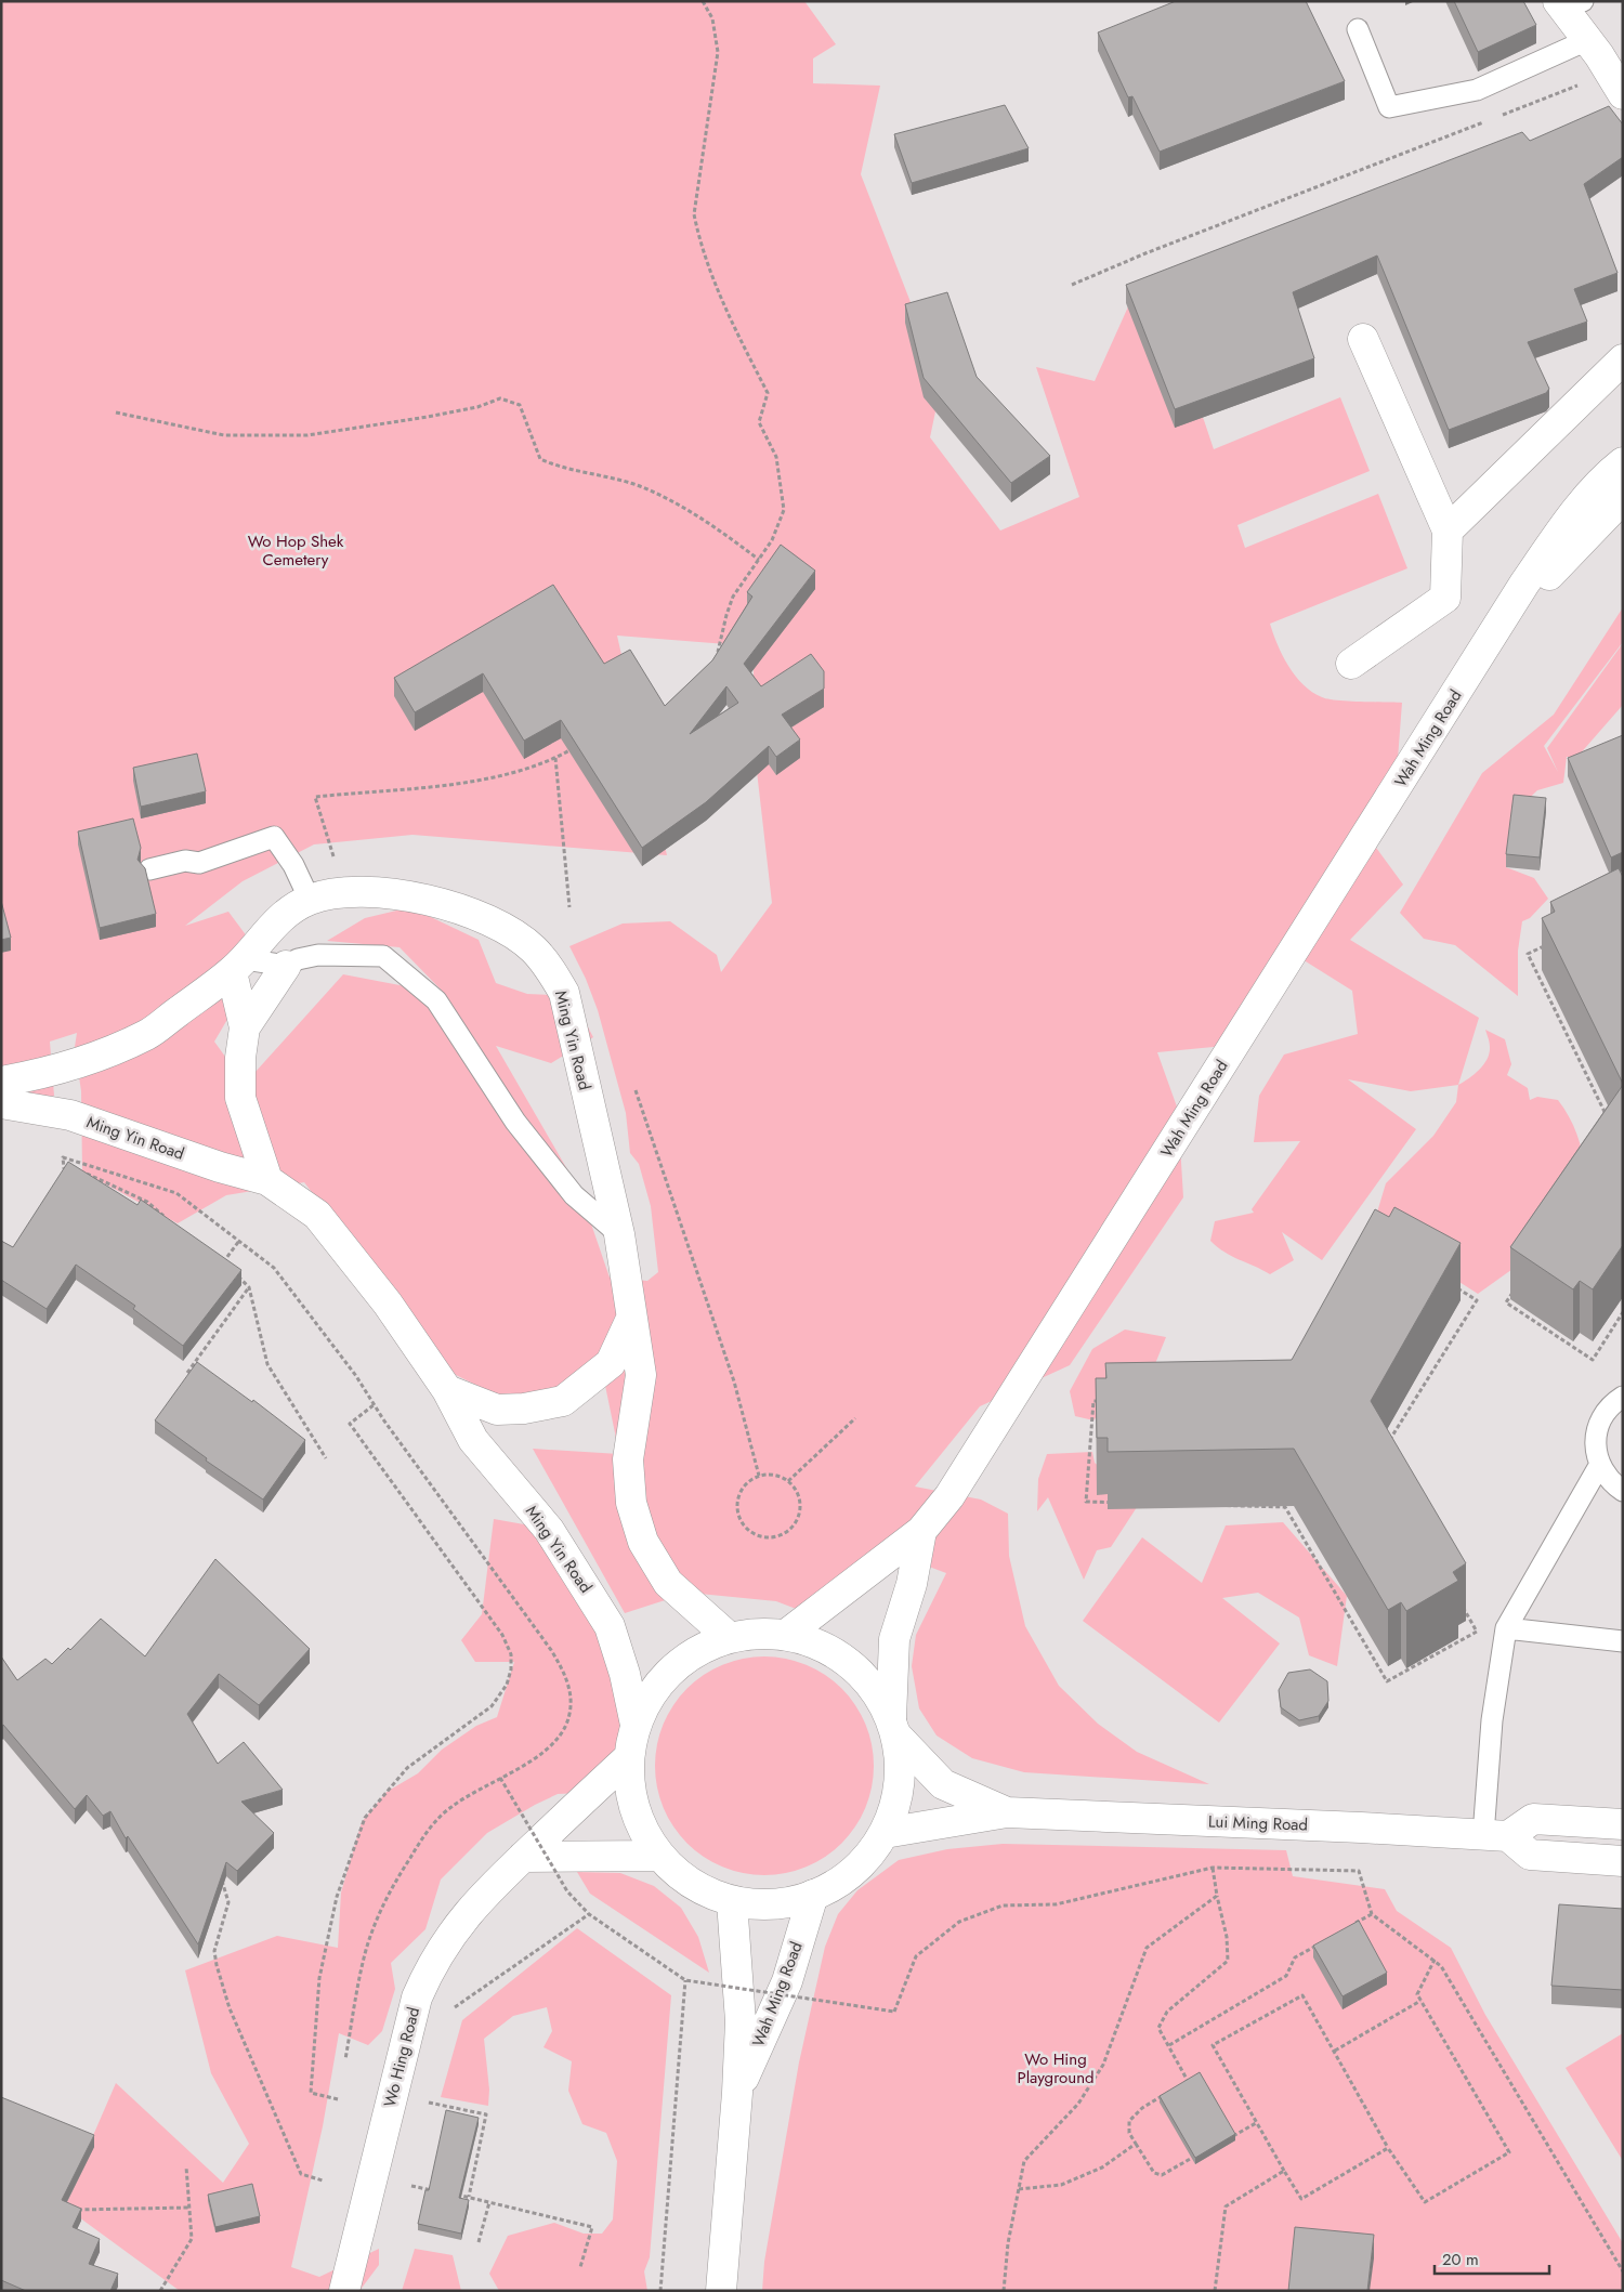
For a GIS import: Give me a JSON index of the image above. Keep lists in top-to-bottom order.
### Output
{
  "streets": {
    "street": [
      "Wah Ming Road",
      "Ming Yin Road",
      "Lui Ming Road",
      "Wo Hing Road"
    ]
  },
  "crossings": [
    ["Wah Ming Road", "Lui Ming Road"]
  ],
  "parks": ["Wo Hop Shek Cemetery", "Wo Hing Playground"],
  "scale_bar": "20 m"
}
